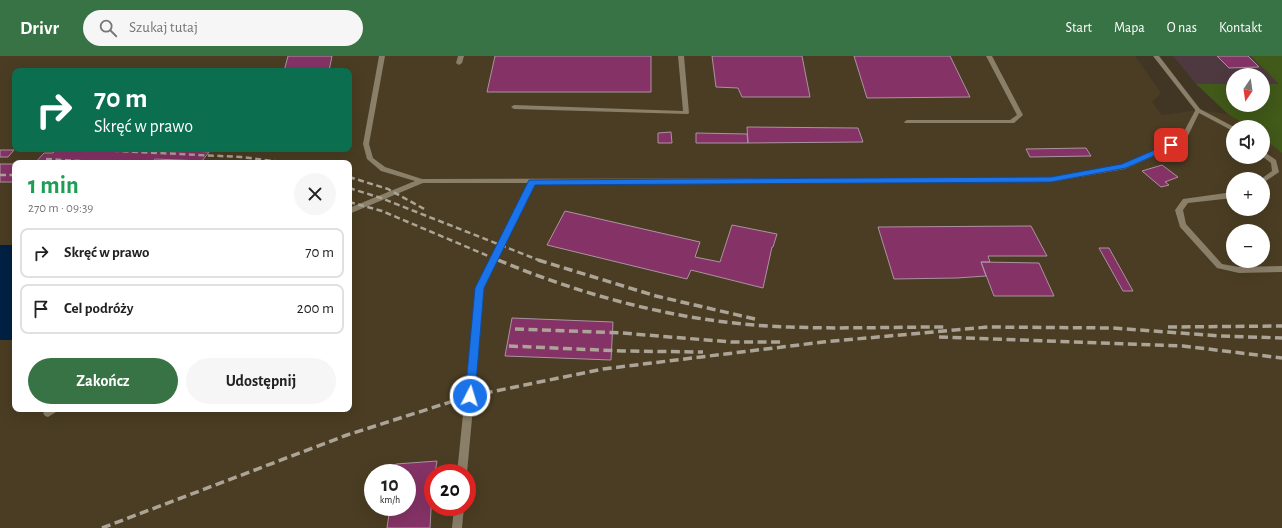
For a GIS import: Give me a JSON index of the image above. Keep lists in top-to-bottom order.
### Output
{
  "north": "bottom",
  "page": {
    "header": "Drivr",
    "search": "Szukaj tutaj",
    "nav": [
      "Start",
      "Mapa",
      "O nas",
      "Kontakt"
    ],
    "map_buttons": ["+", "−"],
    "turn": ["70 m", "Skręć w prawo"],
    "heading": ["1 min", "270 m · 09:39"],
    "list": [
      {
        "name": "Skręć w prawo",
        "value": "70 m"
      },
      {
        "name": "Cel podróży",
        "value": "200 m"
      }
    ],
    "buttons": ["Zakończ", "Udostępnij"],
    "speed": "10 km/h",
    "limit": "20"
  }
}
